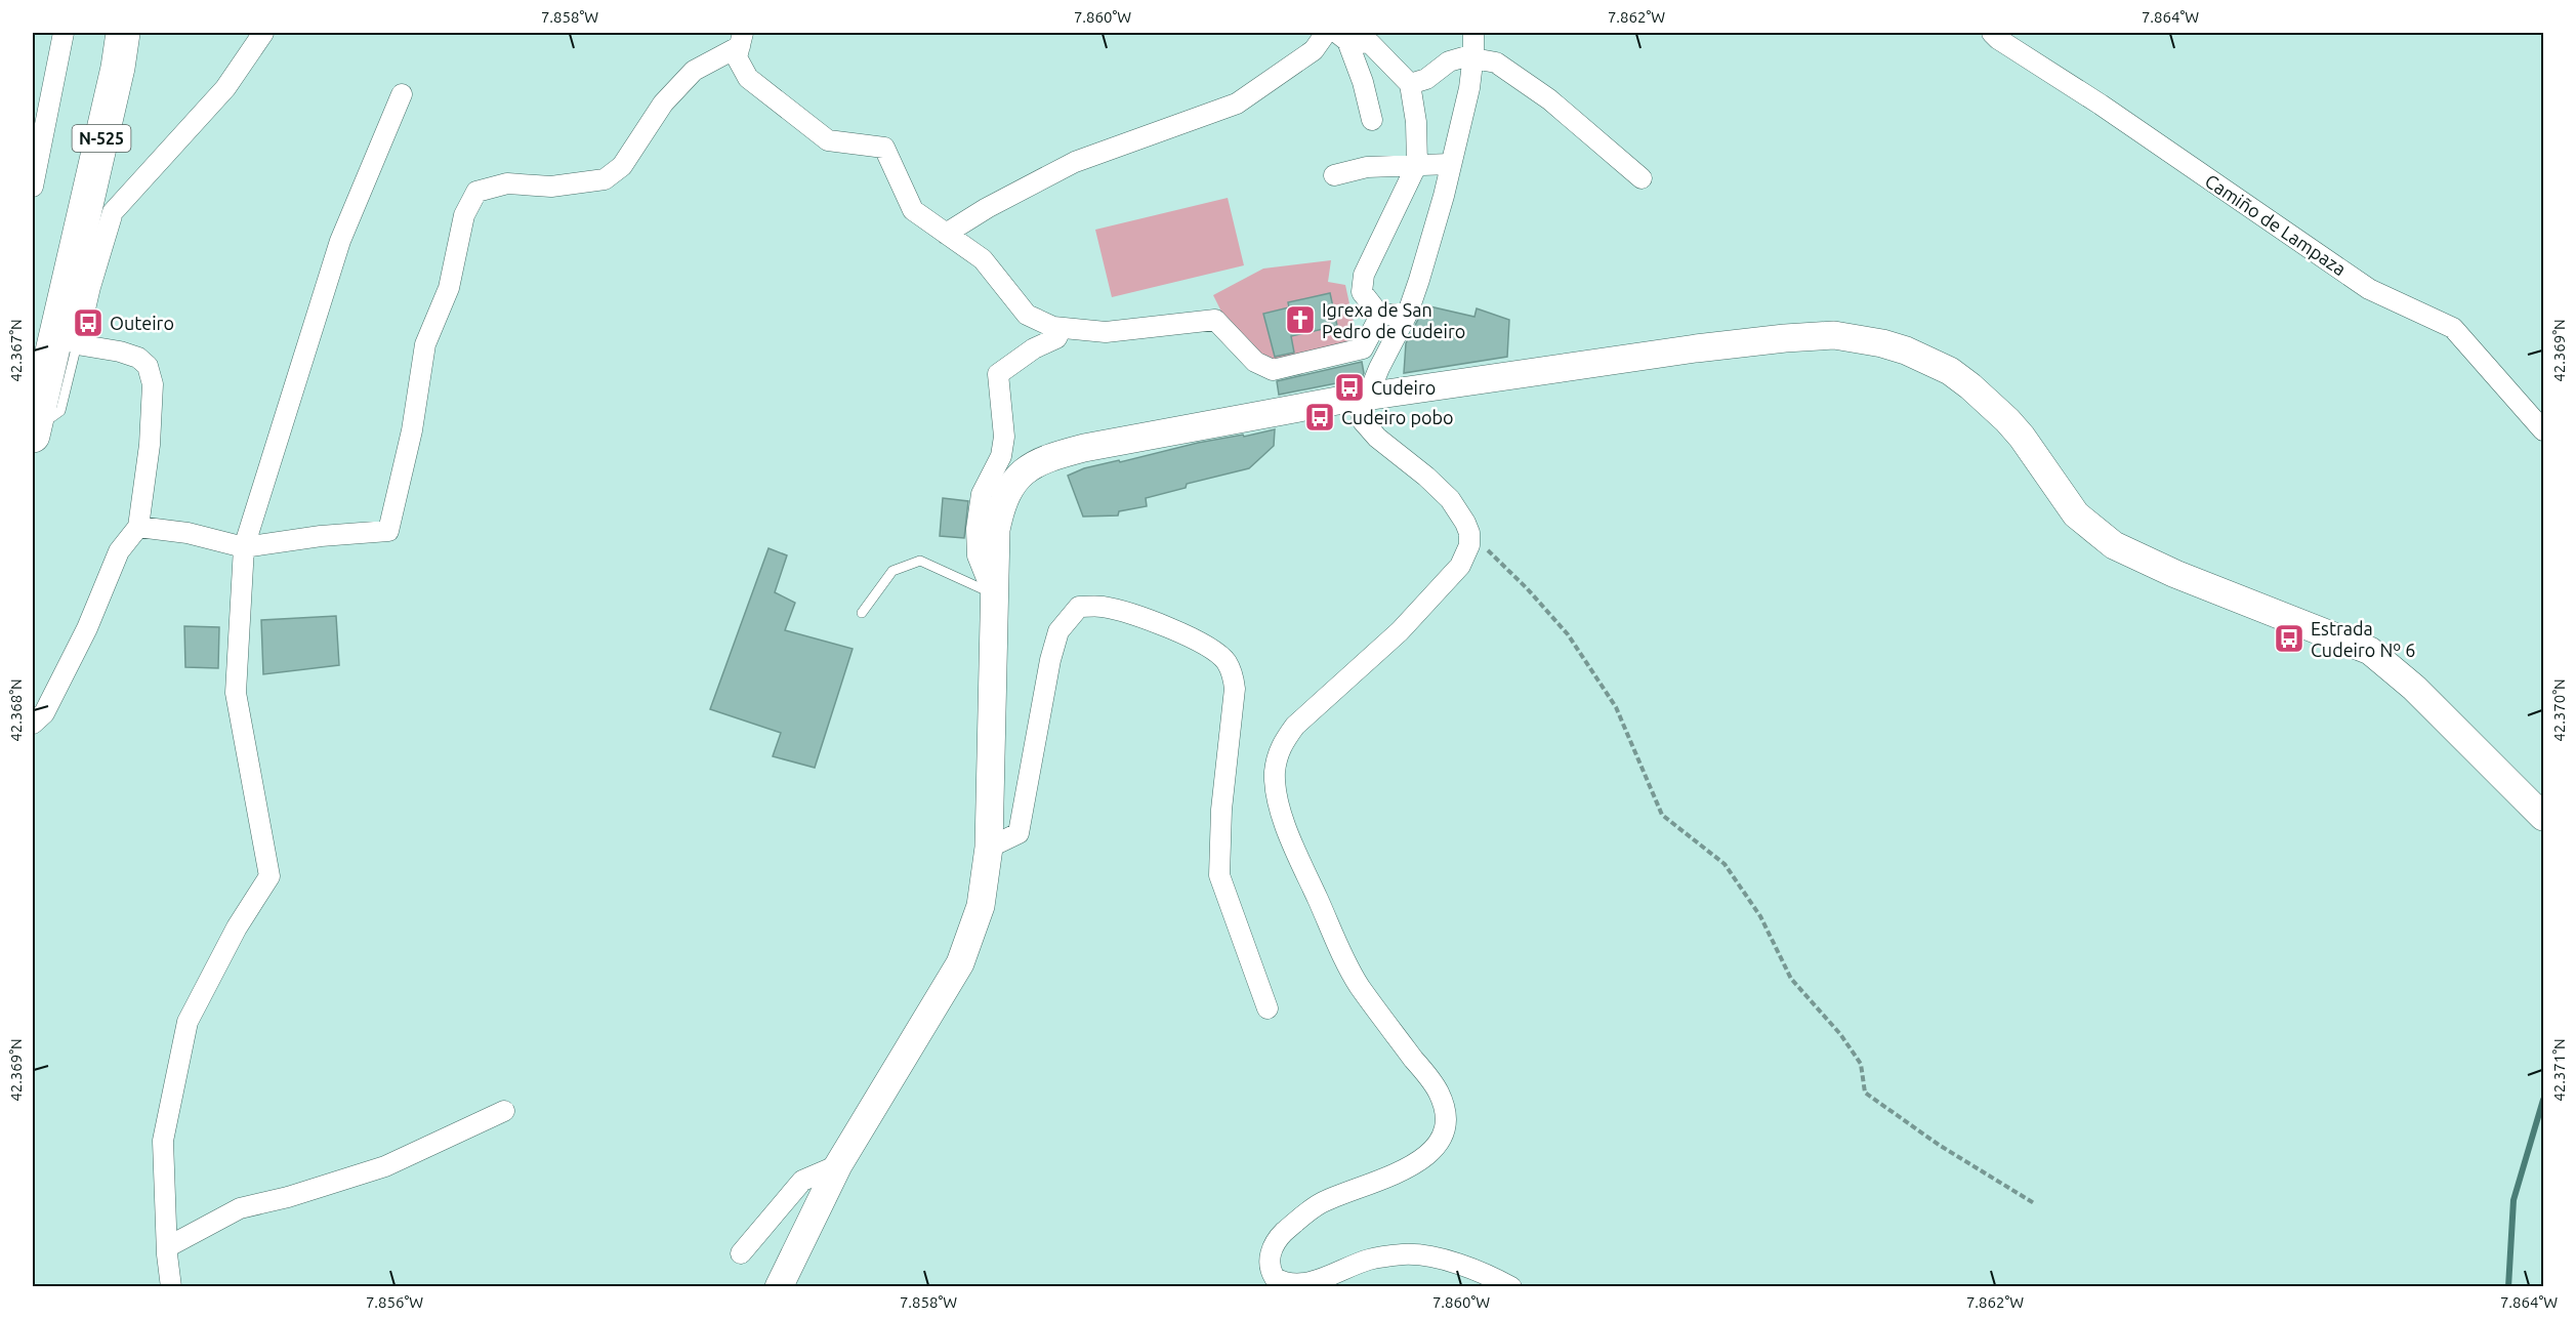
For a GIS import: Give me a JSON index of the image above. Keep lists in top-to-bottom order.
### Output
{
  "streets": {
    "highway": ["N-525"],
    "street": ["Camiño de Lampaza"]
  },
  "places": {
    "church": ["Igrexa de San Pedro de Cudeiro"],
    "bus stop": [
      "Outeiro",
      "Cudeiro",
      "Cudeiro pobo",
      "Estrada Cudeiro Nº 6"
    ]
  },
  "coordinates": [
    "7.858°W",
    "7.860°W",
    "7.862°W",
    "7.864°W",
    "42.367°N",
    "42.369°N",
    "42.368°N",
    "42.370°N",
    "42.371°N",
    "7.856°W"
  ]
}
